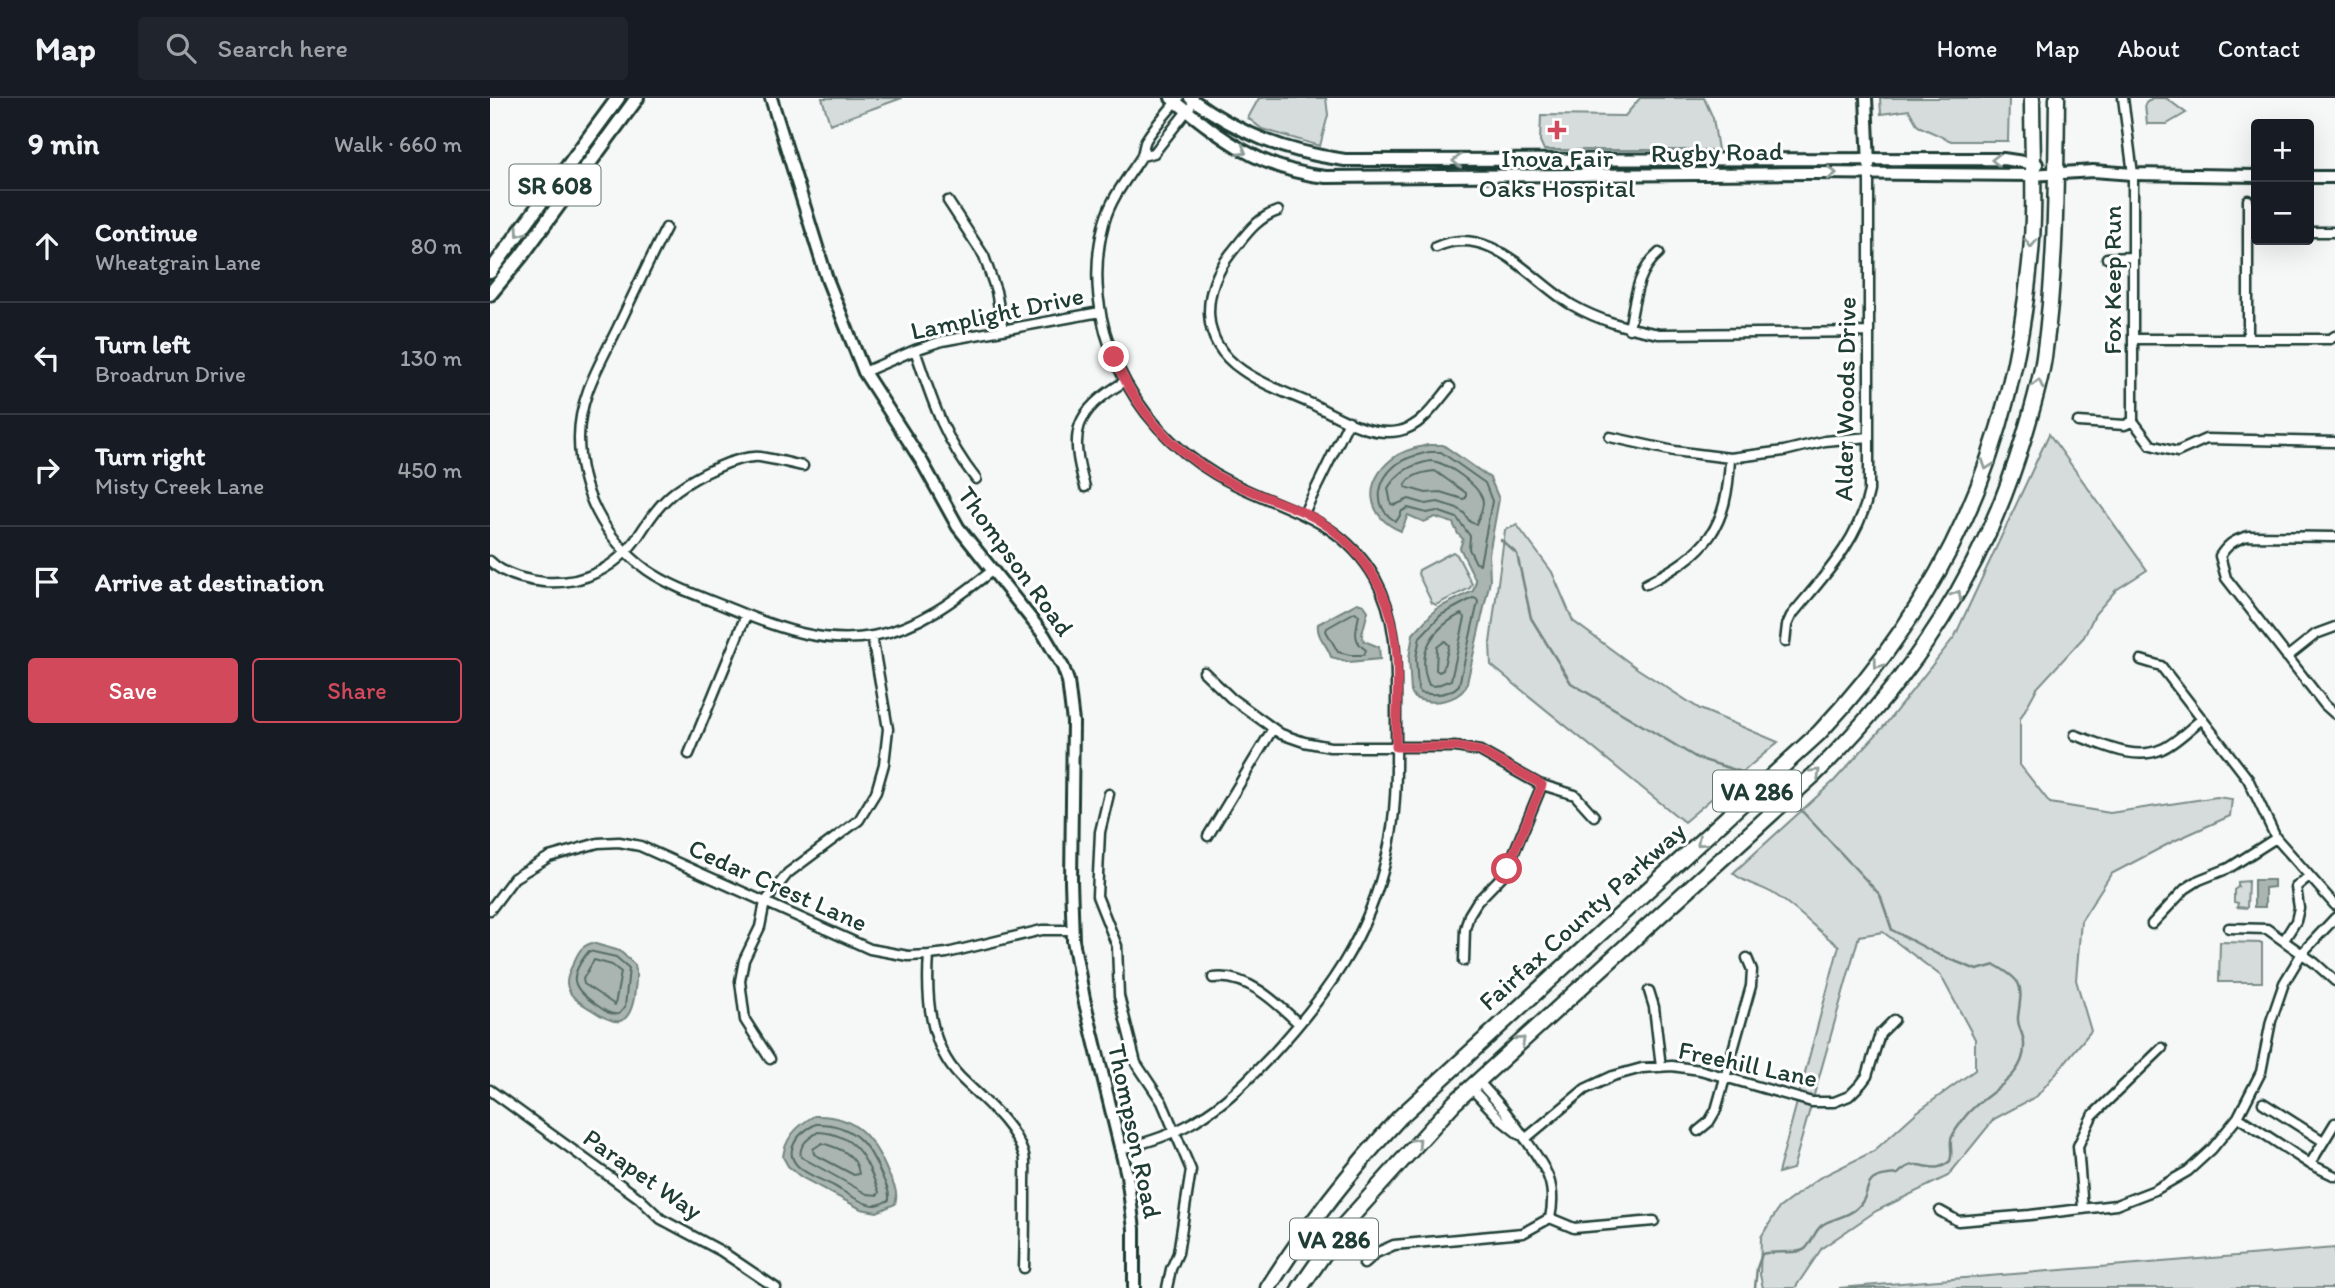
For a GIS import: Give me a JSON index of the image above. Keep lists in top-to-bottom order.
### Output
{
  "streets": {
    "highway": ["VA 286", "Fairfax County Parkway"],
    "main road": ["Rugby Road", "SR 608", "Thompson Road"],
    "street": [
      "Fox Keep Run",
      "Lamplight Drive",
      "Alder Woods Drive",
      "Cedar Crest Lane",
      "Freehill Lane",
      "Parapet Way"
    ]
  },
  "crossings": [
    ["Rugby Road", "Fox Keep Run"],
    ["Rugby Road", "Alder Woods Drive"],
    ["Rugby Road", "Fairfax County Parkway"],
    ["Lamplight Drive", "Thompson Road"],
    ["Thompson Road", "Cedar Crest Lane"]
  ],
  "places": {
    "health": ["Inova Fair Oaks Hospital"]
  },
  "page": {
    "header": "Map",
    "search": "Search here",
    "nav": [
      "Home",
      "Map",
      "About",
      "Contact"
    ],
    "heading": ["9 min", "Walk · 660 m"],
    "map_buttons": ["+", "−"],
    "list": [
      ["Continue", "Wheatgrain Lane", "80 m"],
      ["Turn left", "Broadrun Drive", "130 m"],
      ["Turn right", "Misty Creek Lane", "450 m"],
      "Arrive at destination"
    ],
    "buttons": ["Save", "Share"]
  }
}
